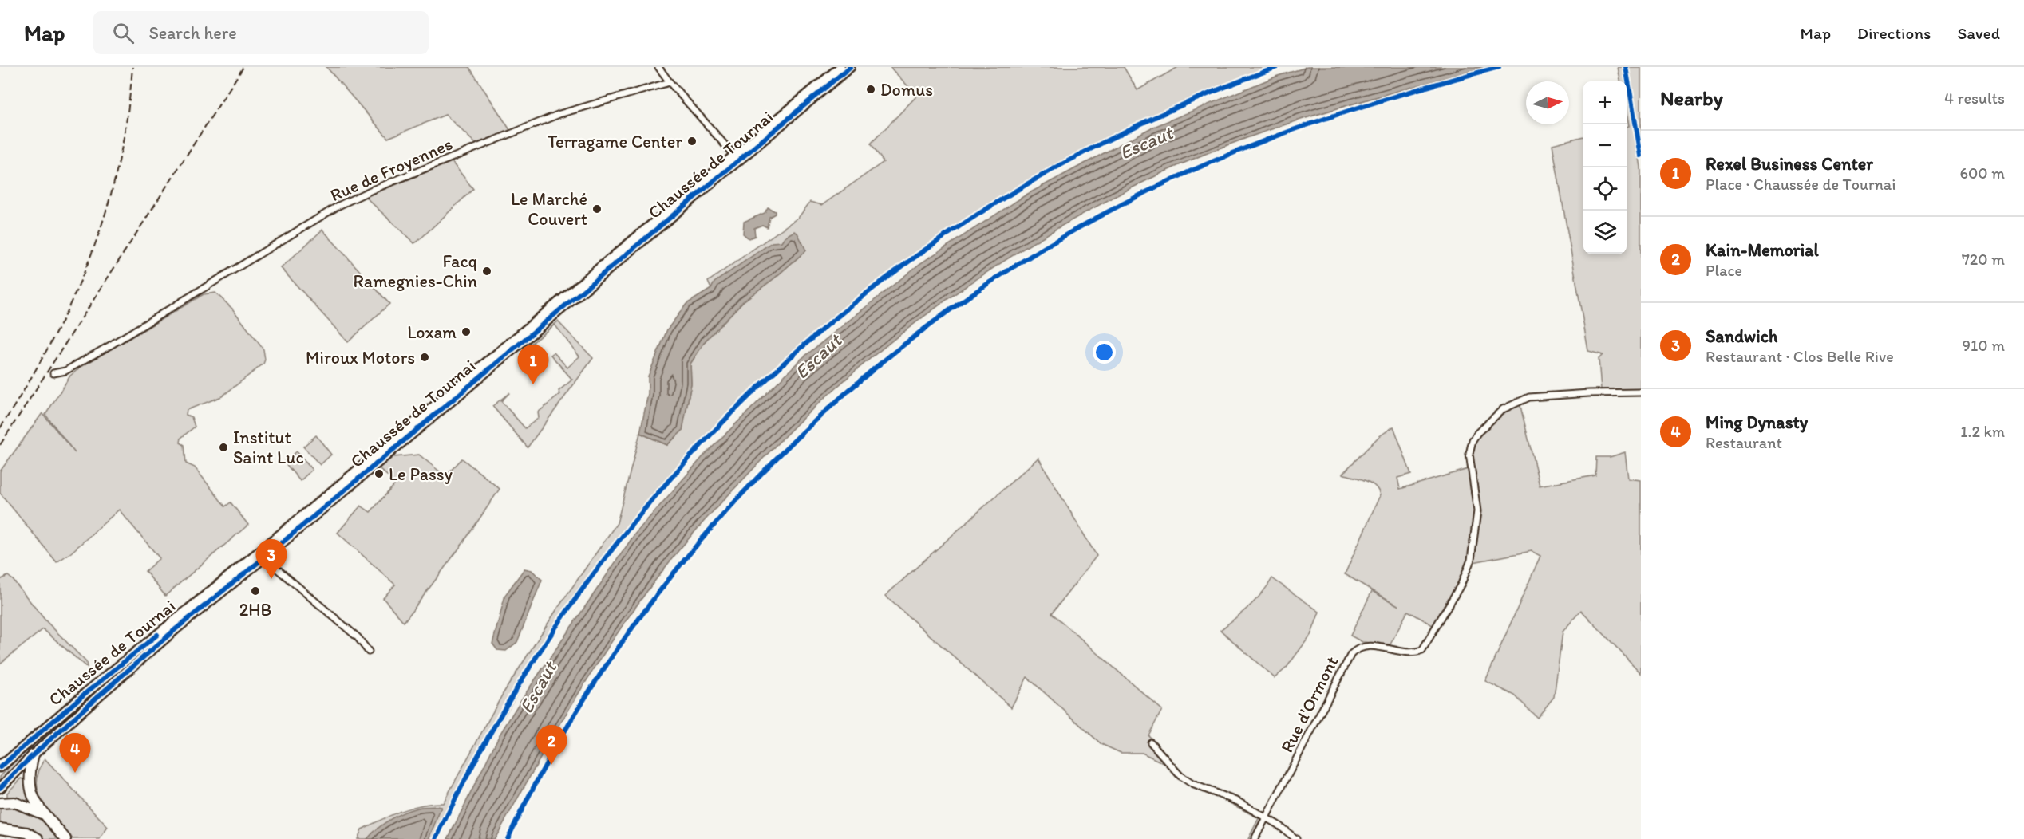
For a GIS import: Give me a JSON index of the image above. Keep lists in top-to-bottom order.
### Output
{
  "streets": {
    "main road": ["Chaussée de Tournai"],
    "street": ["Rue de Froyennes", "Rue d'Ormont"]
  },
  "water": ["Escaut"],
  "places": [
    "Domus",
    "Terragame Center",
    "Le Marché Couvert",
    "Facq Ramegnies-Chin",
    "Loxam",
    "Miroux Motors",
    "Institut Saint Luc",
    "Le Passy",
    "2HB"
  ],
  "north": "right",
  "page": {
    "header": "Map",
    "search": "Search here",
    "nav": ["Map", "Directions", "Saved"],
    "heading": ["Nearby", "4 results"],
    "map_buttons": ["+", "−"],
    "list": [
      {
        "mark": "1",
        "name": "Rexel Business Center",
        "note": "Place · Chaussée de Tournai",
        "value": "600 m"
      },
      {
        "mark": "2",
        "name": "Kain-Memorial",
        "note": "Place",
        "value": "720 m"
      },
      {
        "mark": "3",
        "name": "Sandwich",
        "note": "Restaurant · Clos Belle Rive",
        "value": "910 m"
      },
      {
        "mark": "4",
        "name": "Ming Dynasty",
        "note": "Restaurant",
        "value": "1.2 km"
      }
    ],
    "pins": [
      "1",
      "3",
      "2",
      "4"
    ]
  }
}
